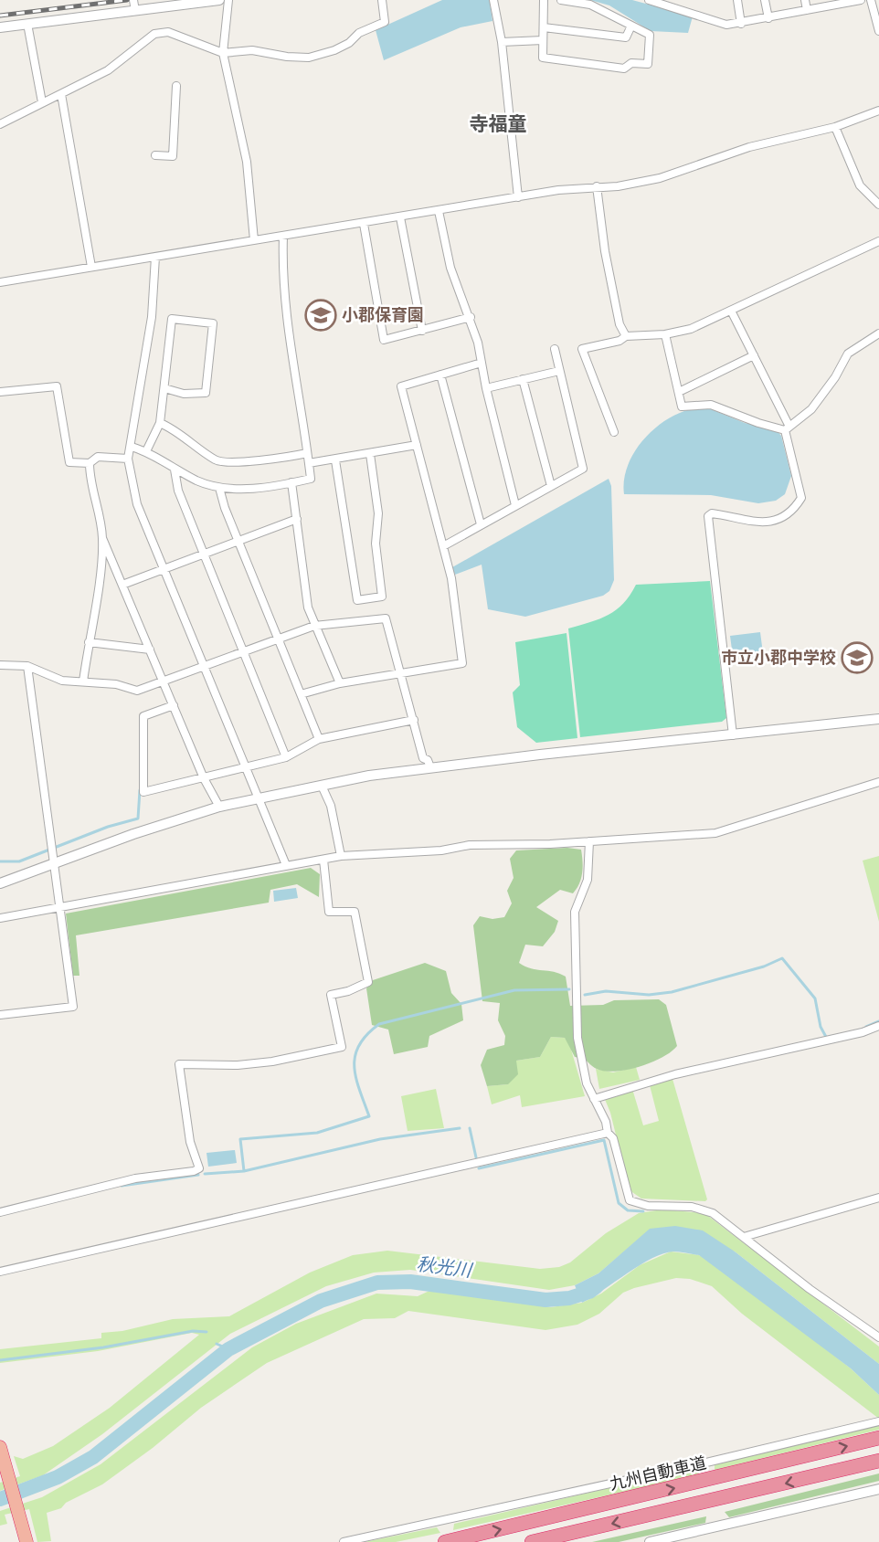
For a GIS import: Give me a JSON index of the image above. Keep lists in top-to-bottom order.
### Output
{
  "streets": {
    "highway": ["九州自動車道"]
  },
  "districts": ["寺福童"],
  "water": ["秋光川"],
  "places": {
    "school or university": ["小郡保育園", "市立小郡中学校"]
  }
}
